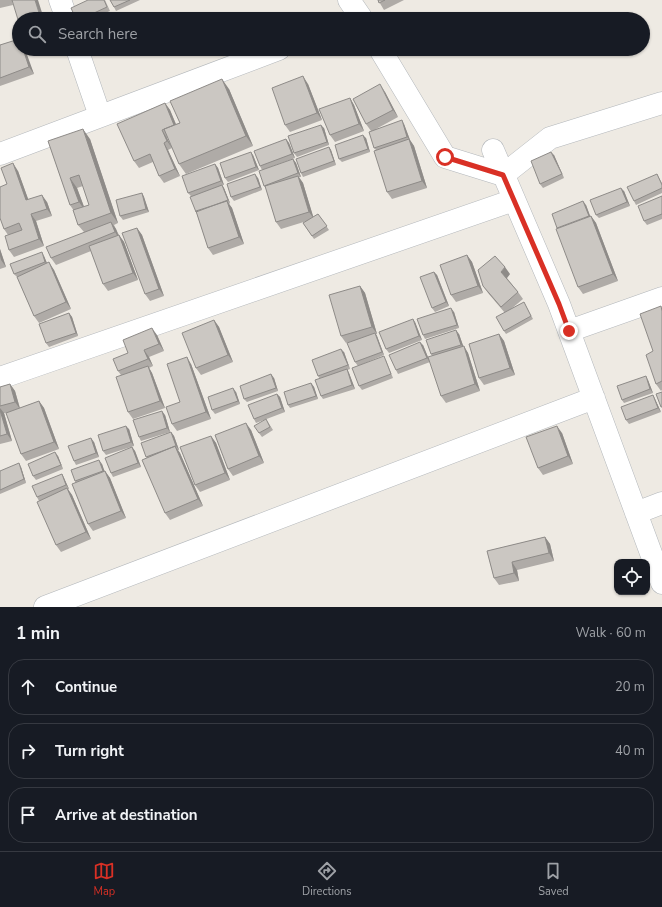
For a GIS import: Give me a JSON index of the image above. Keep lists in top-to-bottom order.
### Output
{
  "page": {
    "search": "Search here",
    "heading": ["1 min", "Walk · 60 m"],
    "list": [
      ["Continue", "20 m"],
      ["Turn right", "40 m"],
      "Arrive at destination"
    ],
    "nav": ["Map", "Directions", "Saved"]
  }
}
